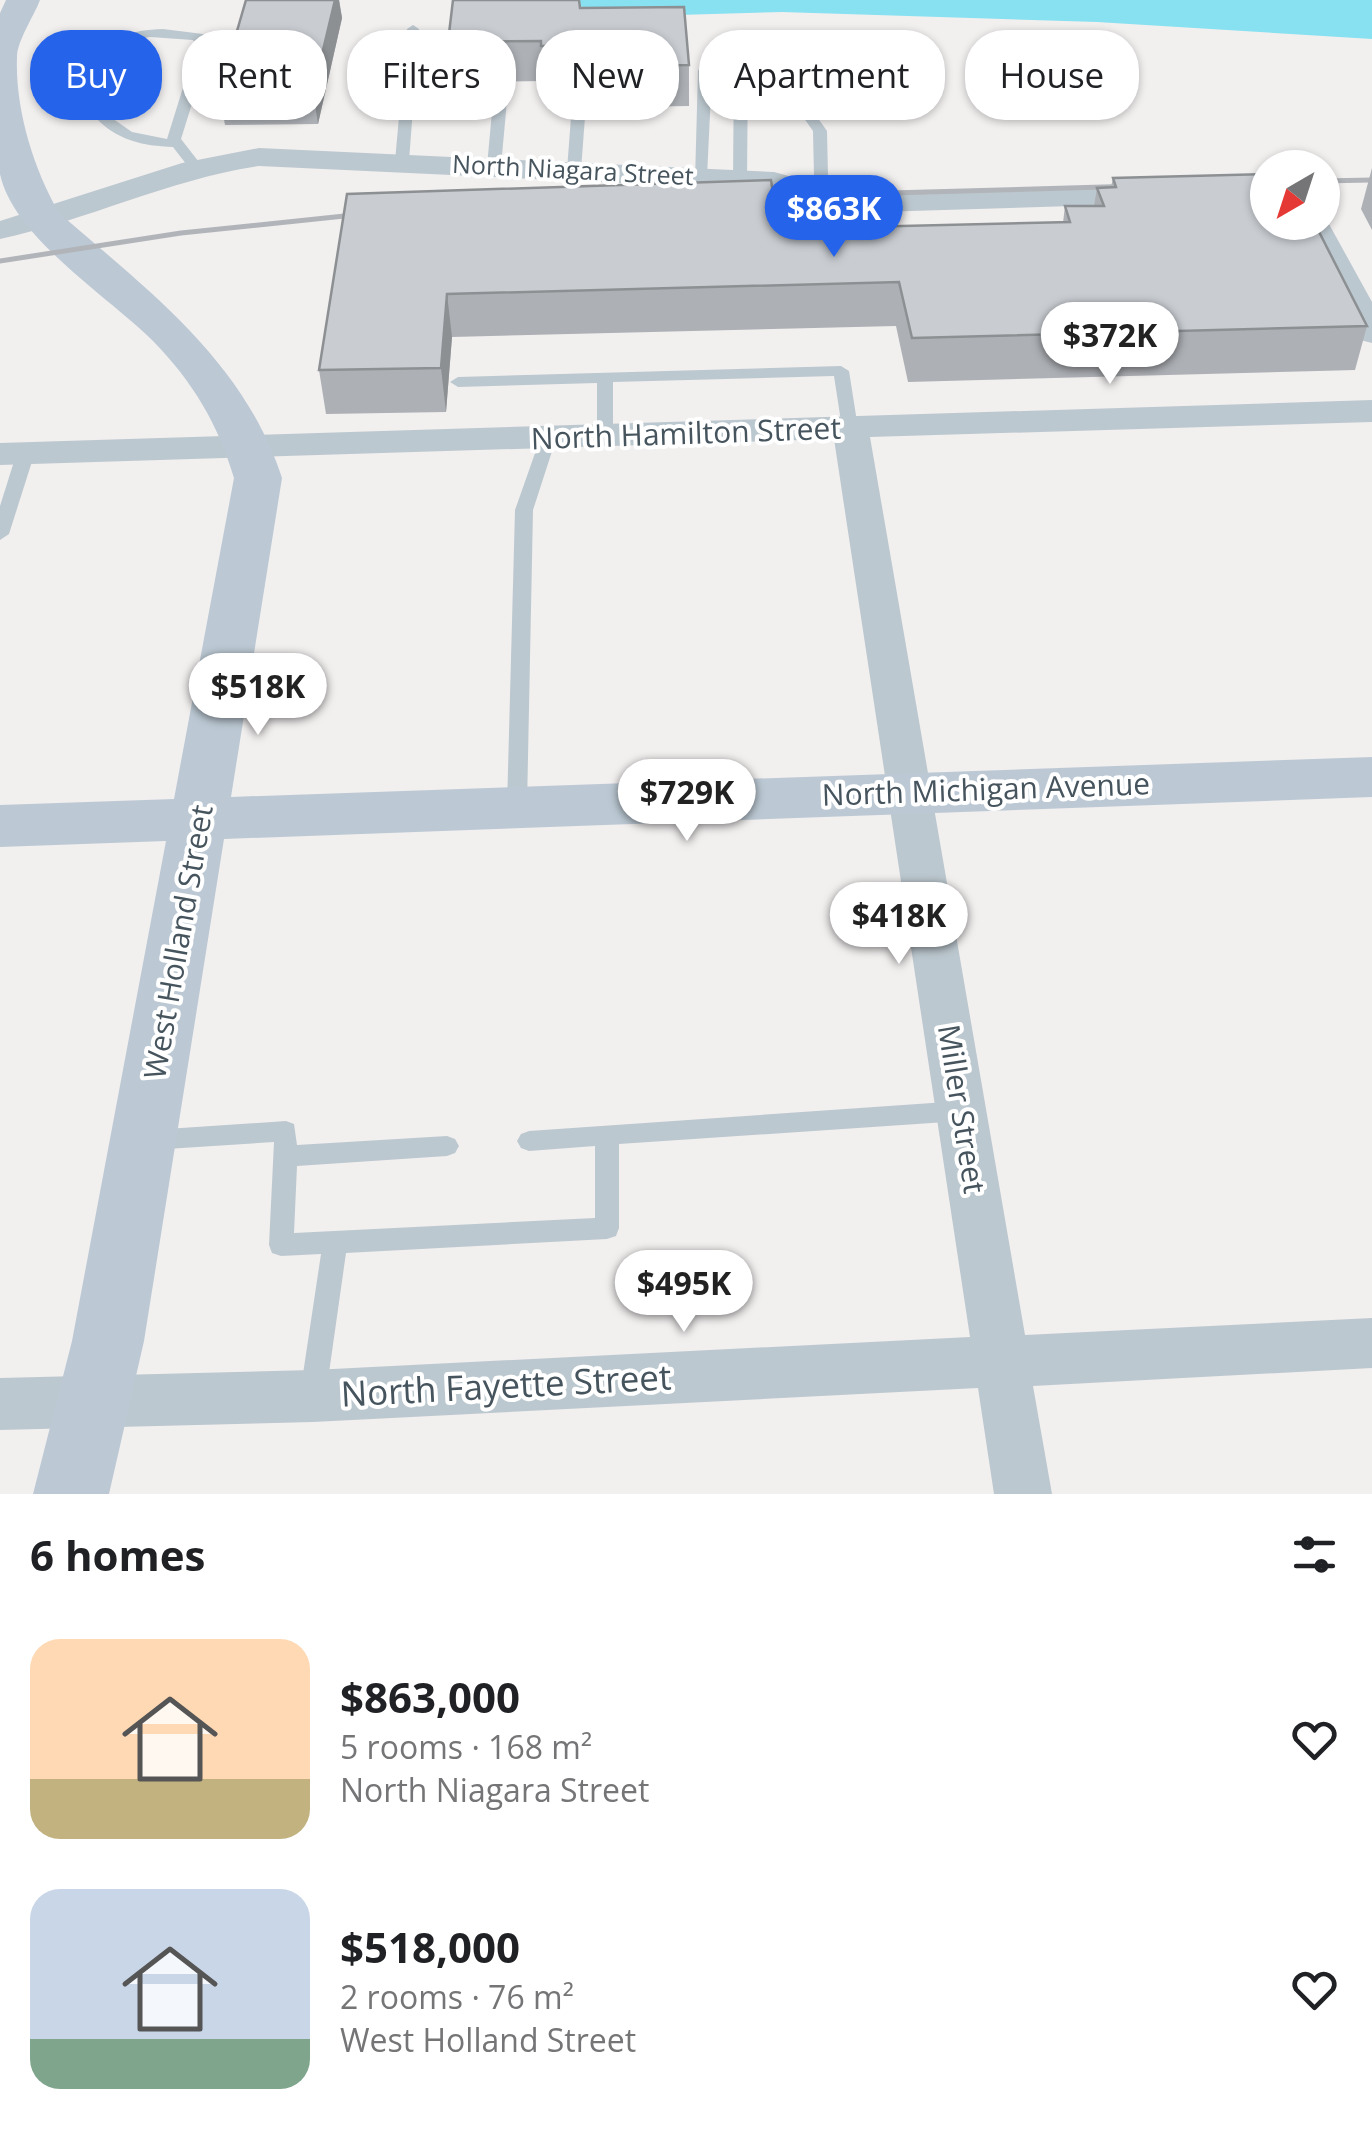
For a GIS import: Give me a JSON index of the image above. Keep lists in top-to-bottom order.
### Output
{
  "streets": {
    "main road": ["North Michigan Avenue", "West Holland Street"],
    "street": [
      "North Niagara Street",
      "North Hamilton Street",
      "Miller Street",
      "North Fayette Street"
    ]
  },
  "crossings": [
    ["North Niagara Street", "West Holland Street"],
    ["North Hamilton Street", "West Holland Street"],
    ["North Hamilton Street", "Miller Street"],
    ["North Michigan Avenue", "West Holland Street"],
    ["North Michigan Avenue", "Miller Street"],
    ["West Holland Street", "North Fayette Street"],
    ["Miller Street", "North Fayette Street"]
  ],
  "north": "bottom left",
  "page": {
    "chip": [
      "Buy",
      "Rent",
      "Filters",
      "New",
      "Apartment",
      "House"
    ],
    "price": [
      "$863K",
      "$372K",
      "$518K",
      "$729K",
      "$418K",
      "$495K"
    ],
    "heading": "6 homes",
    "list": [
      {
        "name": "$863,000",
        "note": "5 rooms · 168 m² · North Niagara Street"
      },
      {
        "name": "$518,000",
        "note": "2 rooms · 76 m² · West Holland Street"
      }
    ]
  }
}
